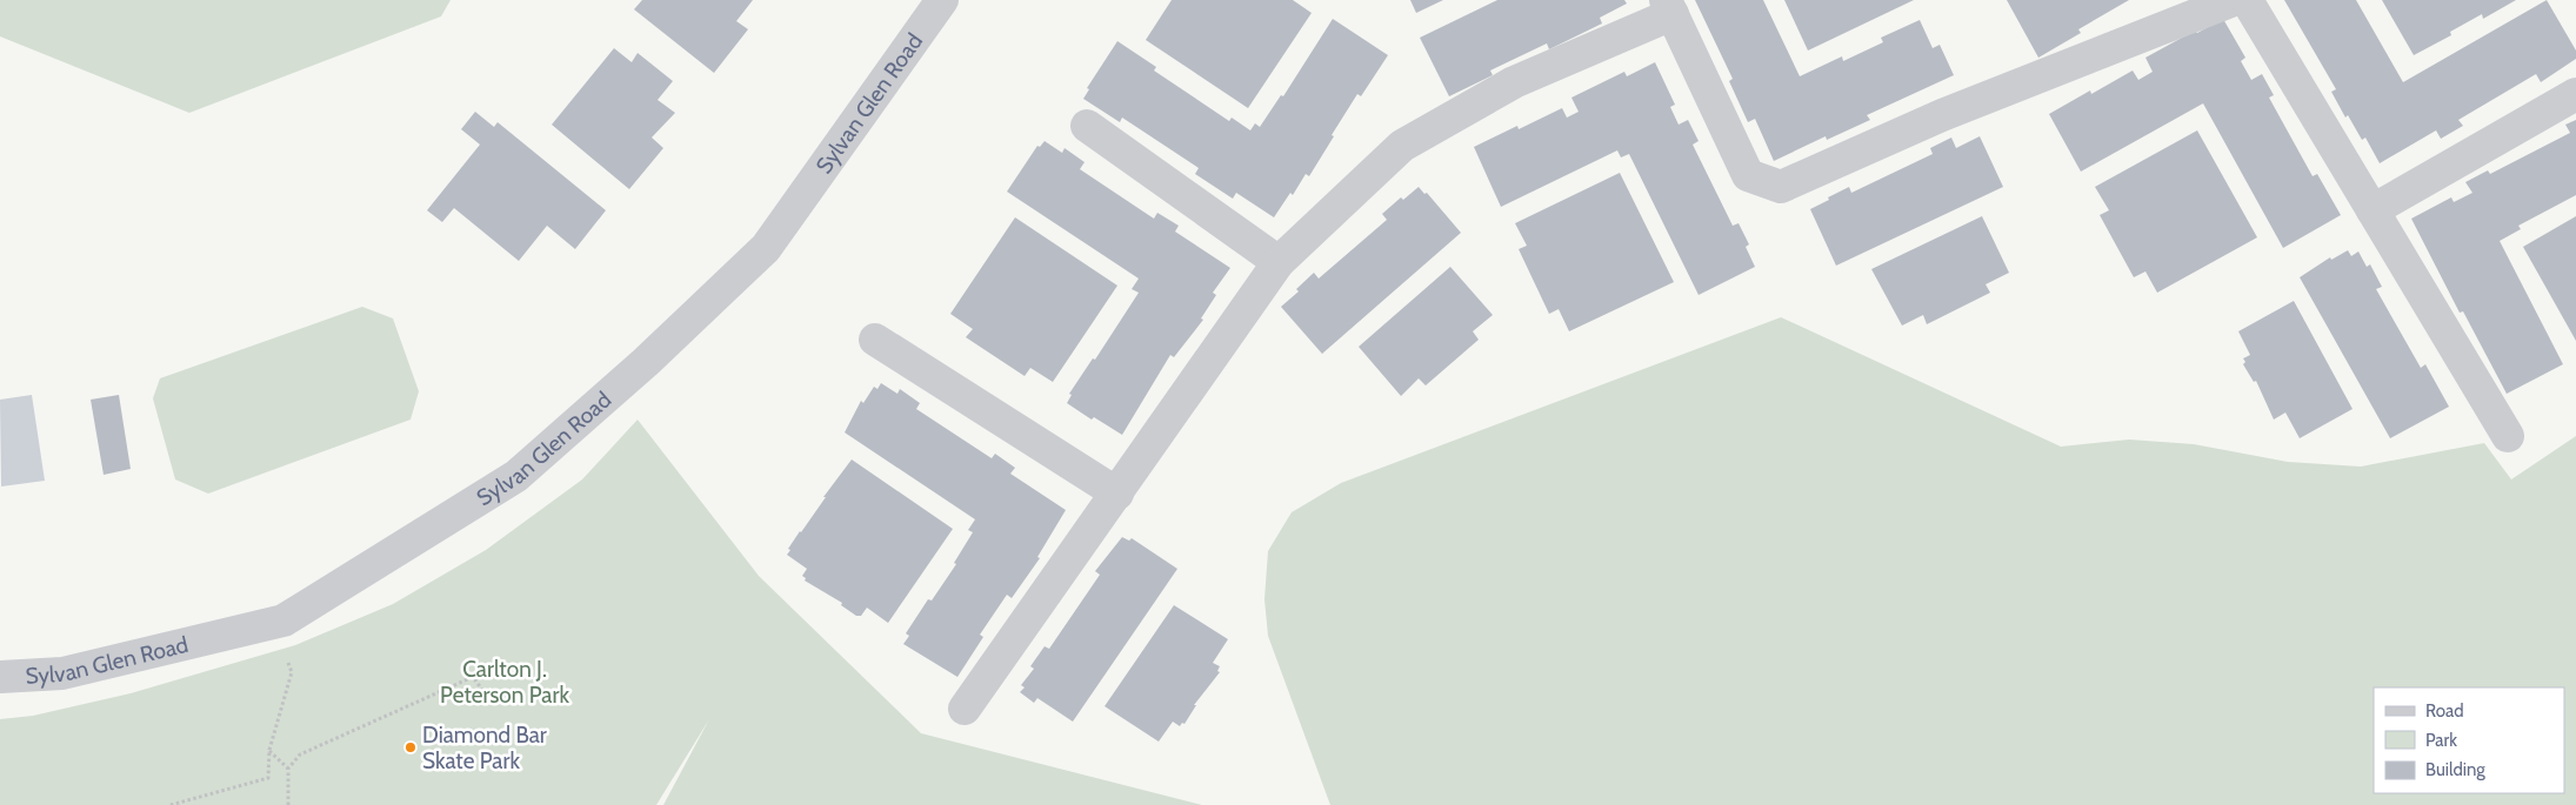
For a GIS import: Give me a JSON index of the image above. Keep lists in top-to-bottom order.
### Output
{
  "streets": {
    "street": ["Sylvan Glen Road"]
  },
  "parks": ["Carlton J. Peterson Park"],
  "places": ["Diamond Bar Skate Park"],
  "legend": ["Road", "Park", "Building"]
}
